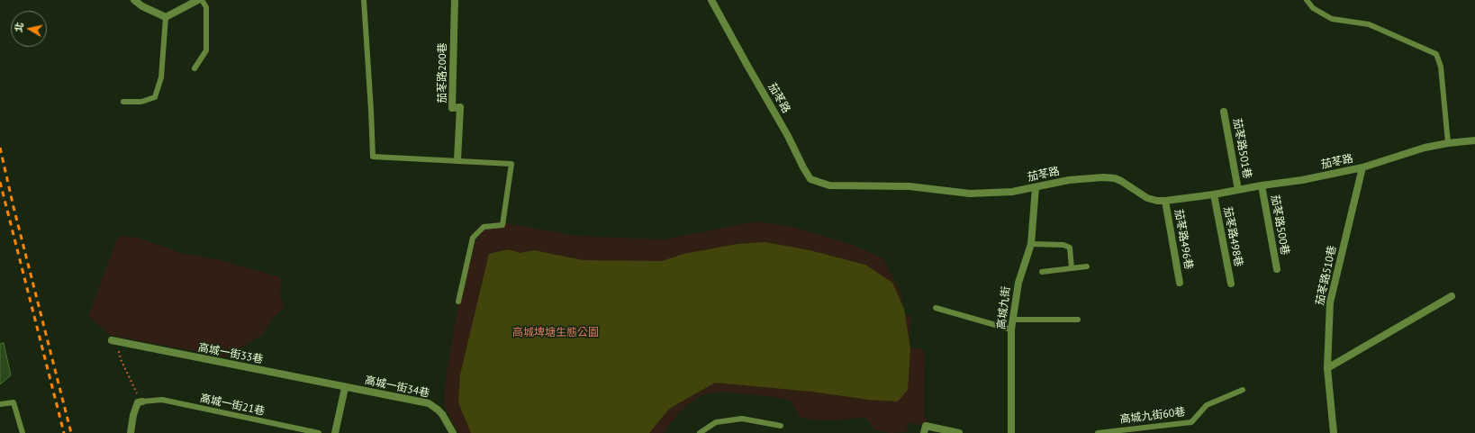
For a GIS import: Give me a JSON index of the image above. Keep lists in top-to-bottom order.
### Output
{
  "streets": {
    "street": [
      "茄苳路200巷",
      "茄苳路",
      "茄苳路501巷",
      "茄苳路500巷",
      "茄苳路498巷",
      "茄苳路496巷",
      "茄苳路510巷",
      "高城九街",
      "高城一街33巷",
      "高城一街34巷"
    ],
    "lane": ["高城一街21巷", "高城九街60巷"]
  },
  "crossings": [
    ["茄苳路", "茄苳路501巷"],
    ["茄苳路", "茄苳路500巷"],
    ["茄苳路", "茄苳路498巷"],
    ["茄苳路", "茄苳路496巷"],
    ["茄苳路", "茄苳路510巷"],
    ["茄苳路", "高城九街"],
    ["高城一街33巷", "高城一街34巷"]
  ],
  "parks": ["高城埤塘生態公園"],
  "north": "left"
}
